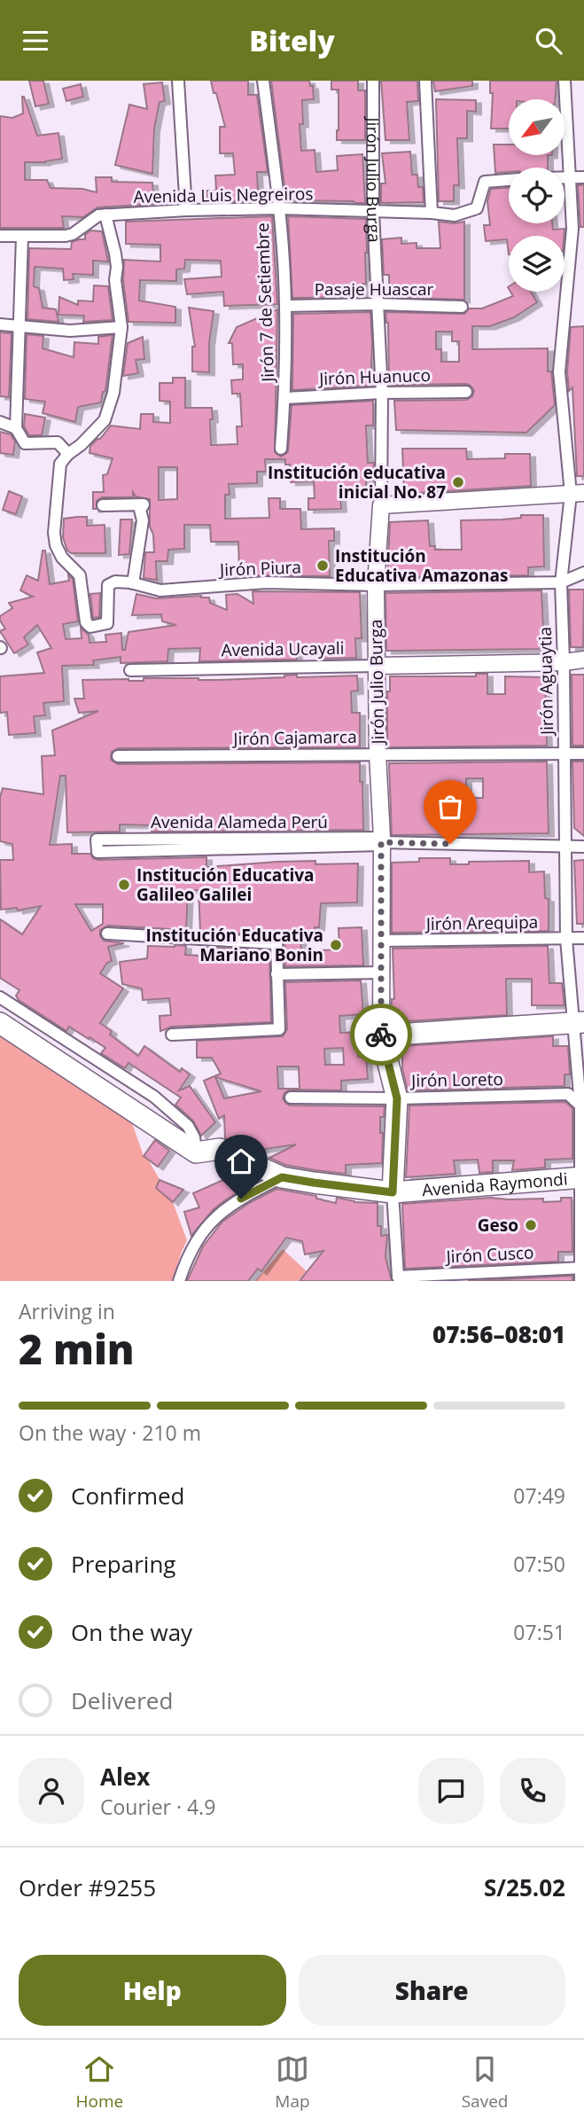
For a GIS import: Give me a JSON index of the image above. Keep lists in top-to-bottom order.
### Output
{
  "streets": {
    "highway": ["Jirón Julio Burga", "Avenida Raymondi"],
    "street": [
      "Avenida Luis Negreiros",
      "Pasaje Huascar",
      "Jirón 7 de Setiembre",
      "Jirón Huanuco",
      "Jirón Piura",
      "Avenida Ucayali",
      "Jirón Aguaytia",
      "Jirón Cajamarca",
      "Avenida Alameda Perú",
      "Jirón Arequipa",
      "Jirón Loreto",
      "Jirón Cusco"
    ]
  },
  "crossings": [
    ["Jirón Julio Burga", "Avenida Luis Negreiros"],
    ["Jirón Julio Burga", "Pasaje Huascar"],
    ["Jirón Julio Burga", "Jirón Huanuco"],
    ["Jirón Julio Burga", "Jirón Piura"],
    ["Jirón Julio Burga", "Avenida Ucayali"],
    ["Jirón Julio Burga", "Jirón Cajamarca"],
    ["Jirón Julio Burga", "Avenida Alameda Perú"],
    ["Jirón Julio Burga", "Jirón Arequipa"],
    ["Jirón Julio Burga", "Jirón Loreto"],
    ["Jirón Julio Burga", "Avenida Raymondi"],
    ["Jirón Julio Burga", "Jirón Cusco"],
    ["Avenida Luis Negreiros", "Jirón 7 de Setiembre"],
    ["Pasaje Huascar", "Jirón 7 de Setiembre"],
    ["Jirón 7 de Setiembre", "Jirón Huanuco"],
    ["Jirón Piura", "Jirón Aguaytia"],
    ["Avenida Ucayali", "Jirón Aguaytia"],
    ["Jirón Aguaytia", "Jirón Cajamarca"],
    ["Jirón Aguaytia", "Avenida Alameda Perú"],
    ["Jirón Aguaytia", "Jirón Arequipa"],
    ["Jirón Aguaytia", "Jirón Loreto"],
    ["Jirón Aguaytia", "Avenida Raymondi"],
    ["Jirón Aguaytia", "Jirón Cusco"]
  ],
  "places": [
    "Institución educativa inicial No. 87",
    "Institución Educativa Amazonas",
    "Institución Educativa Galileo Galilei",
    "Institución Educativa Mariano Bonin",
    "Geso"
  ],
  "north": "bottom left",
  "page": {
    "header": "Bitely",
    "heading": ["2 min", "Arriving in", "07:56–08:01"],
    "panel": [
      "Alex",
      "Courier · 4.9",
      "Order #9255",
      "S/25.02"
    ],
    "bar": "On the way · 210 m",
    "list": [
      ["Confirmed", "07:49"],
      ["Preparing", "07:50"],
      ["On the way", "07:51"],
      "Delivered"
    ],
    "buttons": ["Help", "Share"],
    "tabs": ["Home", "Map", "Saved"]
  }
}
